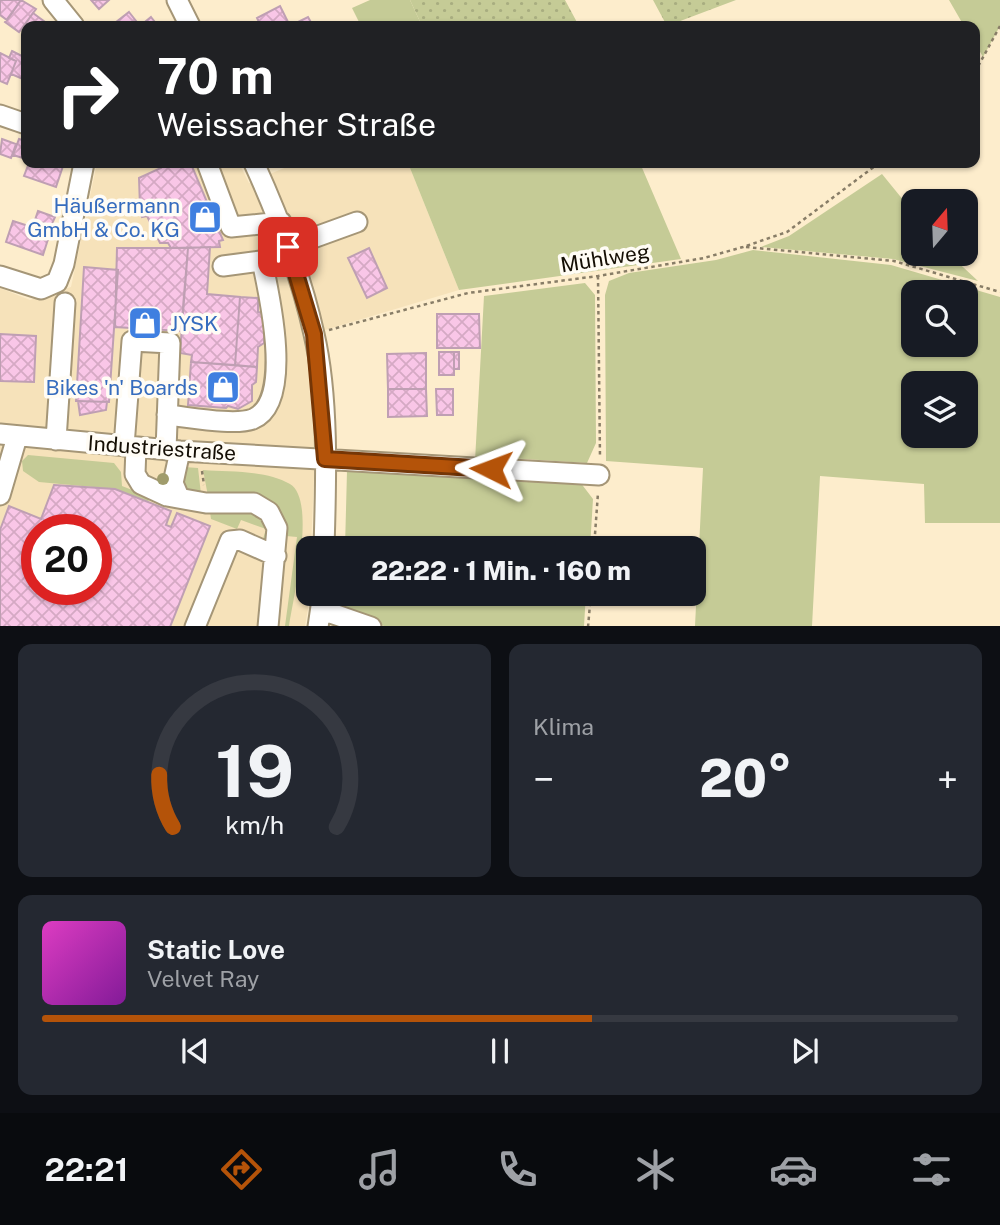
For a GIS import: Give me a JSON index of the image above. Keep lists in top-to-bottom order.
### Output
{
  "streets": {
    "street": ["Industriestraße"],
    "path": ["Mühlweg"]
  },
  "places": {
    "shop": ["Häußermann GmbH & Co. KG", "JYSK", "Bikes 'n' Boards"]
  },
  "north": "top",
  "page": {
    "turn": ["70 m", "Weissacher Straße"],
    "limit": "20",
    "trip": "22:22 · 1 Min. · 160 m",
    "tile": "Klima",
    "heat": ["−", "20°", "+"],
    "song": ["Static Love", "Velvet Ray"],
    "tabs": "22:21",
    "gauge": ["19", "km/h"]
  }
}
